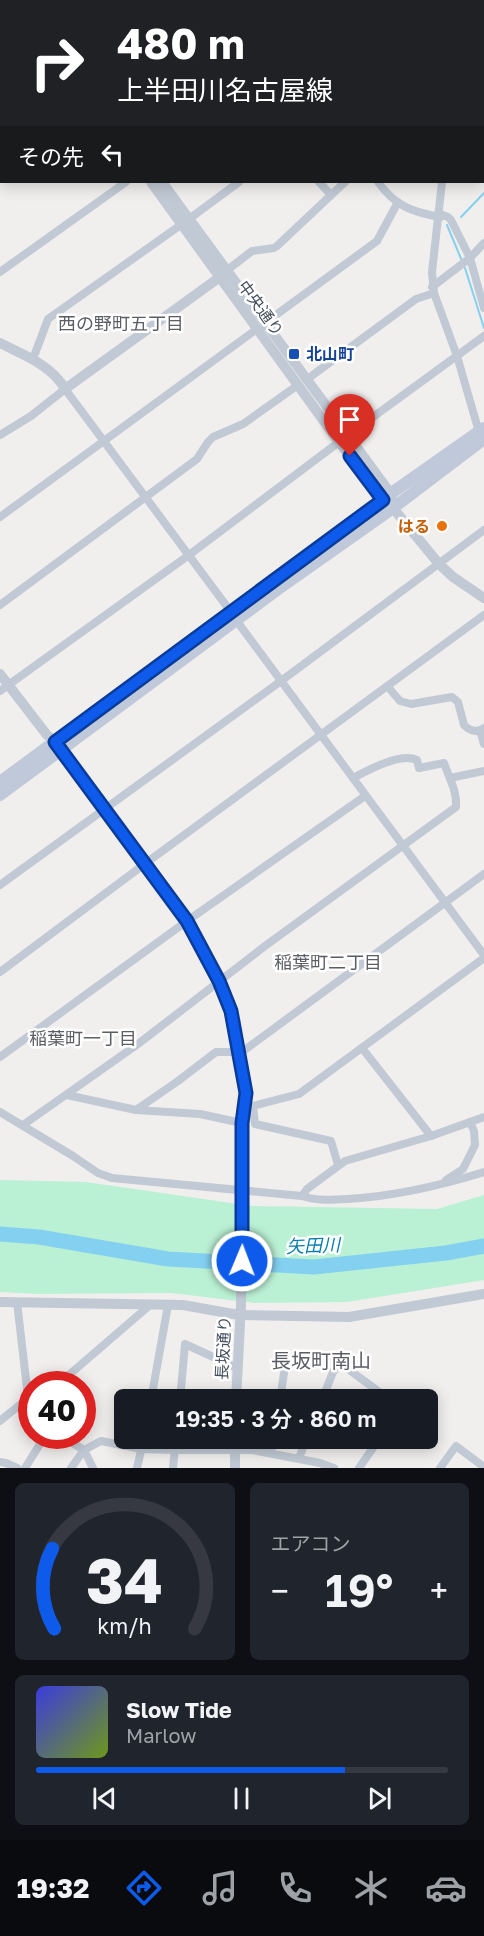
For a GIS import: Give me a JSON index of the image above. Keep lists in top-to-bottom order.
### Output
{
  "streets": {
    "street": ["中央通り", "長坂通り"]
  },
  "districts": [
    "西の野町五丁目",
    "稲葉町二丁目",
    "稲葉町一丁目",
    "長坂町南山"
  ],
  "water": ["矢田川"],
  "places": {
    "transit": ["北山町"],
    "other": ["はる"]
  },
  "page": {
    "turn": ["480 m", "上半田川名古屋線"],
    "then": "その先",
    "limit": "40",
    "trip": "19:35 · 3 分 · 860 m",
    "tile": "エアコン",
    "heat": ["−", "19°", "+"],
    "song": ["Slow Tide", "Marlow"],
    "tabs": "19:32",
    "gauge": ["34", "km/h"]
  }
}
